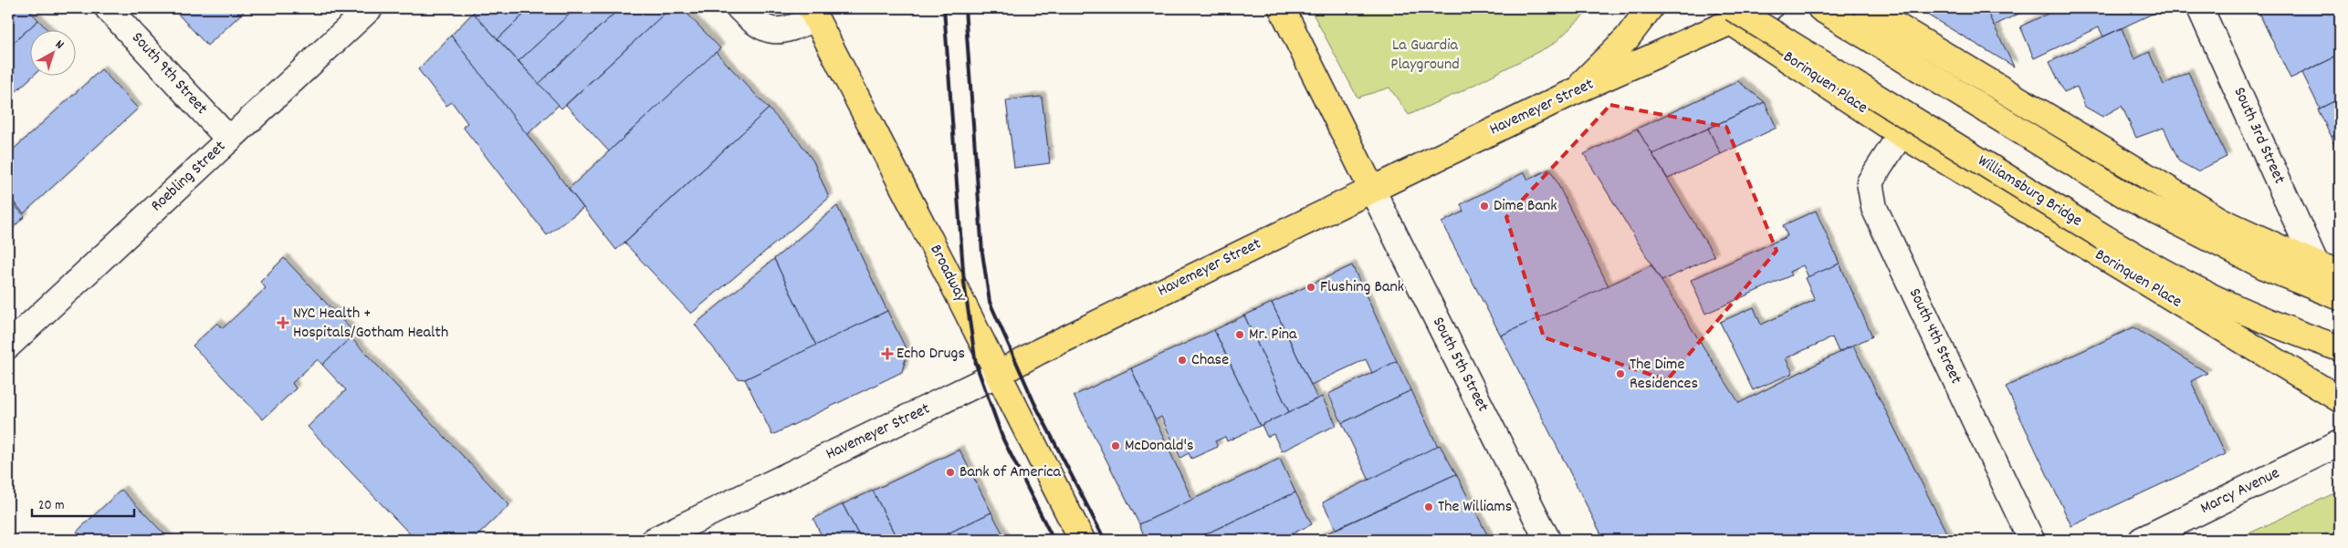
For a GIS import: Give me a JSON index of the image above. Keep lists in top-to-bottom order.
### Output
{
  "streets": {
    "main road": [
      "Borinquen Place",
      "Havemeyer Street",
      "Williamsburg Bridge",
      "Broadway"
    ],
    "street": [
      "South 9th Street",
      "South 3rd Street",
      "Roebling Street",
      "South 4th Street",
      "South 5th Street",
      "Marcy Avenue"
    ]
  },
  "crossings": [
    ["South 9th Street", "Roebling Street"],
    ["Borinquen Place", "Havemeyer Street"],
    ["Borinquen Place", "Williamsburg Bridge"],
    ["Borinquen Place", "South 4th Street"],
    ["Havemeyer Street", "Williamsburg Bridge"],
    ["Havemeyer Street", "Broadway"],
    ["Havemeyer Street", "South 5th Street"]
  ],
  "parks": ["La Guardia Playground"],
  "places": {
    "other": [
      "Dime Bank",
      "Flushing Bank",
      "Mr. Pina",
      "Chase",
      "The Dime Residences",
      "McDonald's",
      "Bank of America",
      "The Williams"
    ],
    "health": ["NYC Health + Hospitals/Gotham Health", "Echo Drugs"]
  },
  "scale_bar": "20 m",
  "north": "top right"
}
